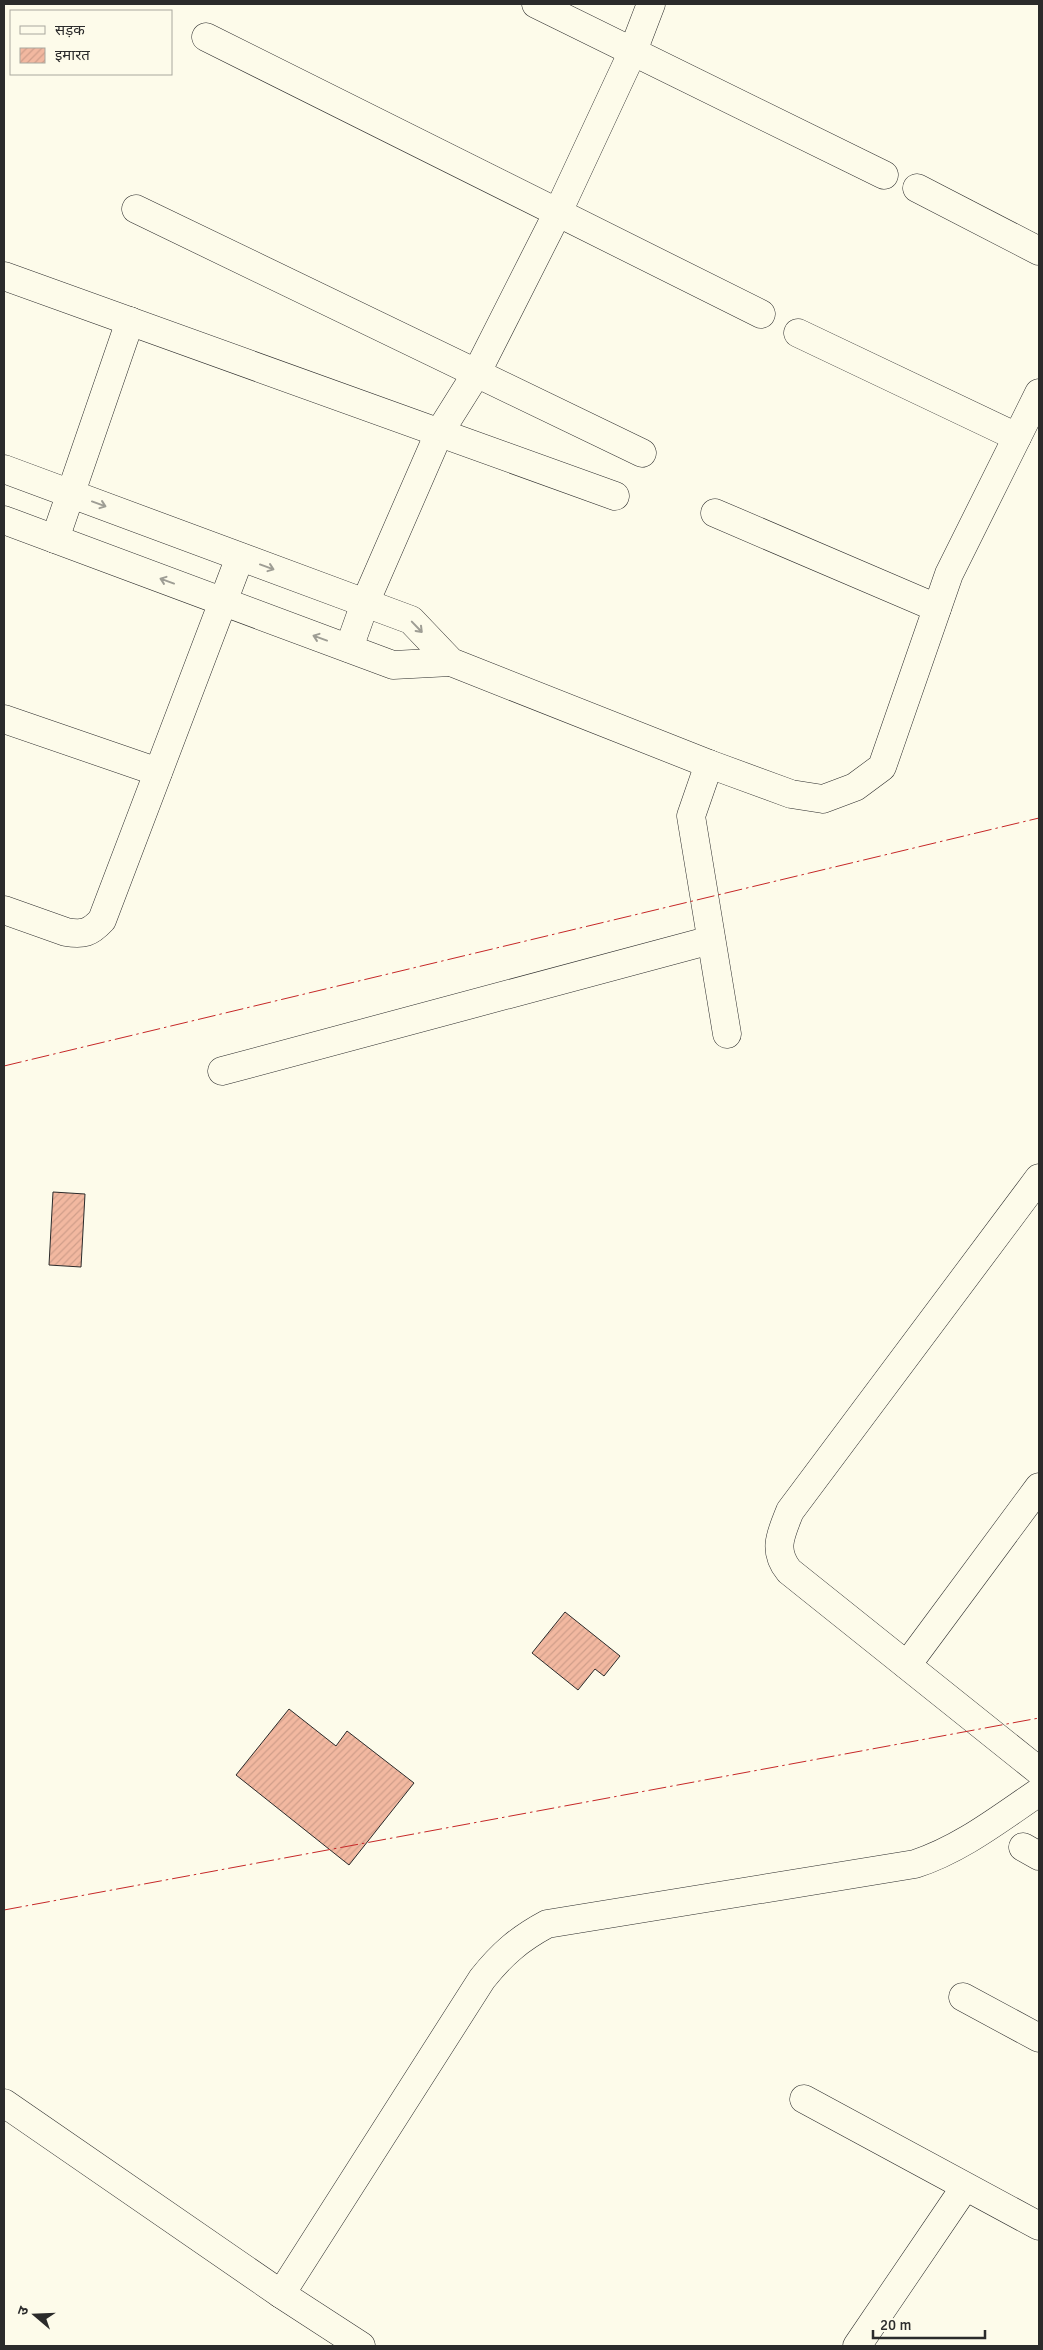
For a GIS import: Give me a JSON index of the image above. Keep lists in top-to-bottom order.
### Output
{
  "legend": ["सड़क", "इमारत"],
  "scale_bar": "20 m",
  "north": "left"
}
